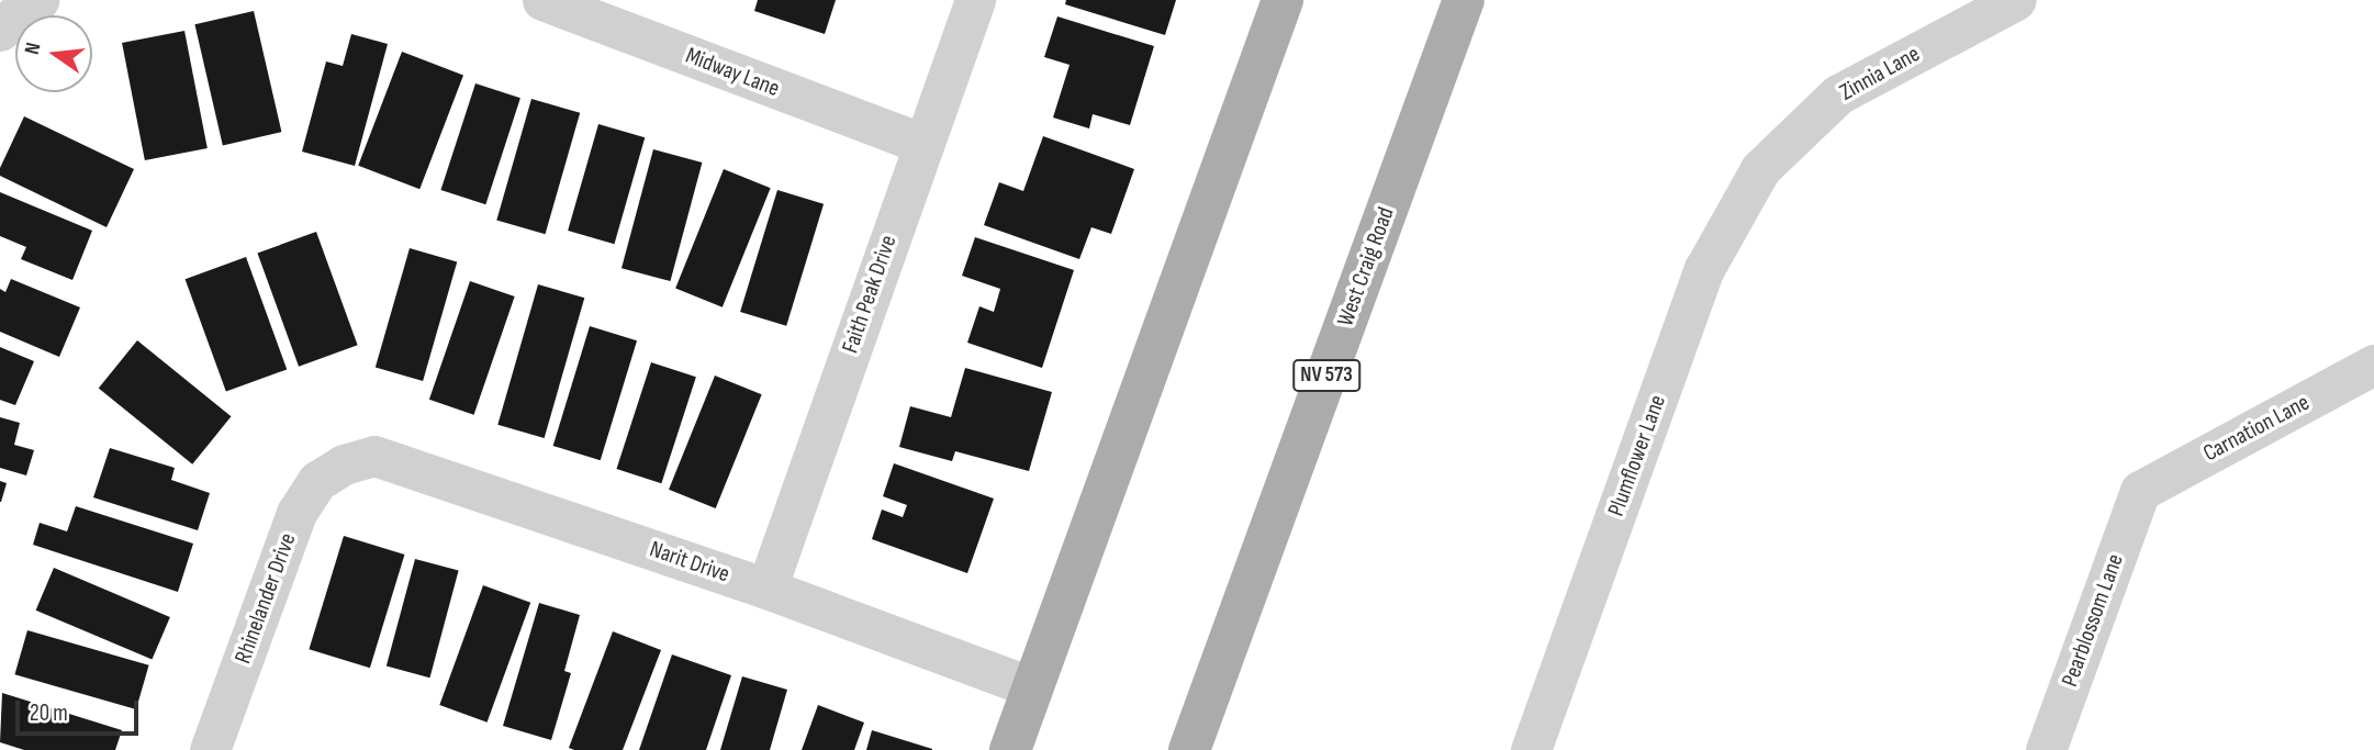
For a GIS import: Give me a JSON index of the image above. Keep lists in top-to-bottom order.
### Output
{
  "streets": {
    "main road": ["West Craig Road", "NV 573"],
    "street": [
      "Midway Lane",
      "Zinnia Lane",
      "Faith Peak Drive",
      "Carnation Lane",
      "Plumflower Lane",
      "Narit Drive",
      "Rhinelander Drive",
      "Pearblossom Lane"
    ]
  },
  "crossings": [
    ["Midway Lane", "Faith Peak Drive"],
    ["Zinnia Lane", "Plumflower Lane"],
    ["Faith Peak Drive", "Narit Drive"],
    ["Carnation Lane", "Pearblossom Lane"],
    ["Narit Drive", "Rhinelander Drive"]
  ],
  "scale_bar": "20 m",
  "north": "left"
}
